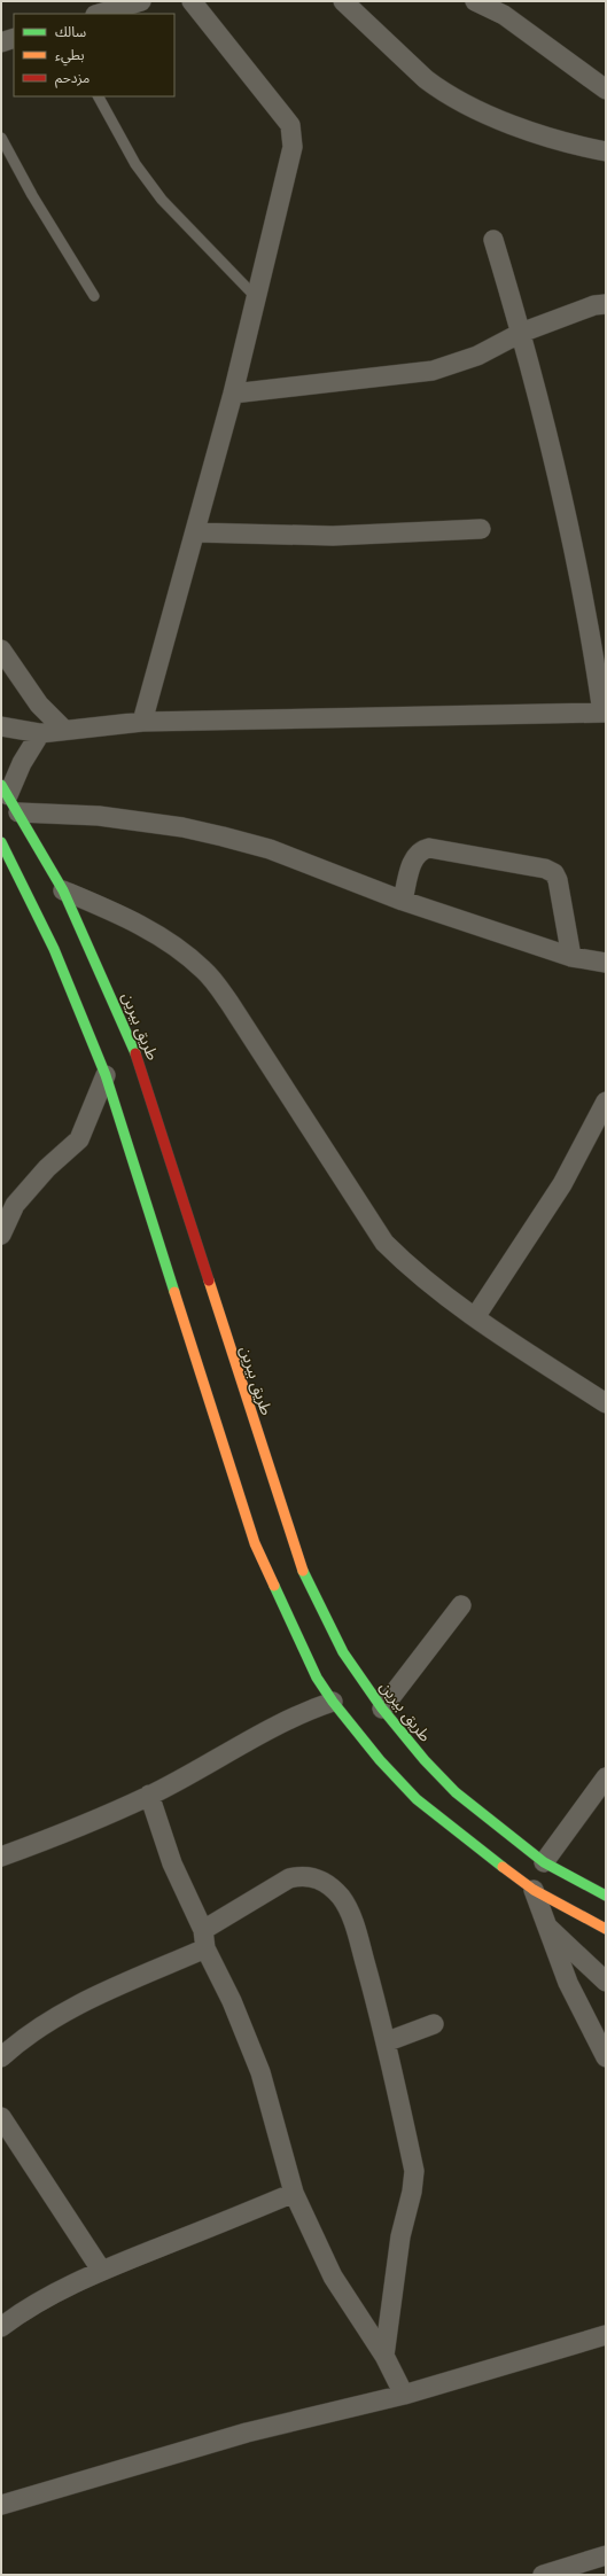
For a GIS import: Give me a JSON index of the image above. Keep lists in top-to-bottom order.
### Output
{
  "streets": {
    "main road": ["طريق بيرين"]
  },
  "legend": ["سالك", "بطيء", "مزدحم"]
}
